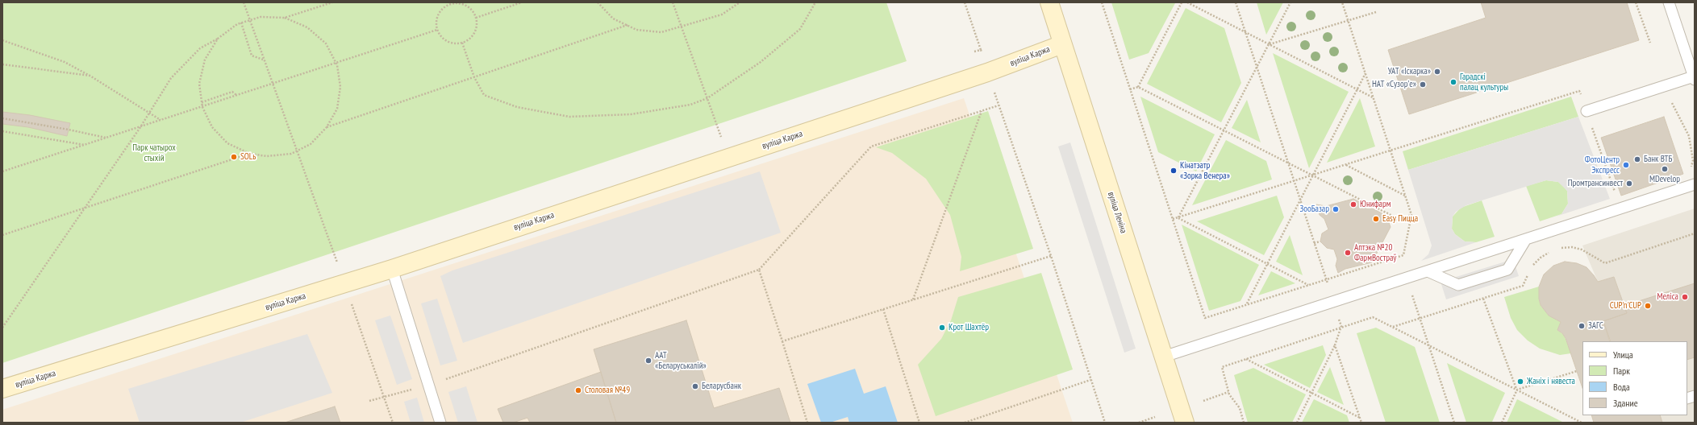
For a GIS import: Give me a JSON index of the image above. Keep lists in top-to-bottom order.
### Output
{
  "streets": {
    "main road": ["вуліца Каржа", "вуліца Леніна"]
  },
  "crossings": [
    ["вуліца Каржа", "вуліца Леніна"]
  ],
  "parks": ["Парк чатырох стыхій"],
  "places": [
    "УАТ «Іскарка»",
    "Гарадскі палац культуры",
    "НАТ «Сузорʼе»",
    "SOLь",
    "Банк ВТБ",
    "ФотоЦентр Экспресс",
    "MDevelop",
    "Кінатэатр «Зорка Венера»",
    "Промтрансинвест",
    "Юнифарм",
    "ЗооБазар",
    "Easy Пицца",
    "Аптэка №20 ФармВостраў",
    "Меліса",
    "CUP'n'CUP",
    "ЗАГС",
    "Крот Шахтёр",
    "ААТ «Беларуськалій»",
    "Жаніх і нявеста",
    "Беларусбанк",
    "Столовая №49"
  ],
  "legend": [
    "Улица",
    "Парк",
    "Вода",
    "Здание"
  ]
}
